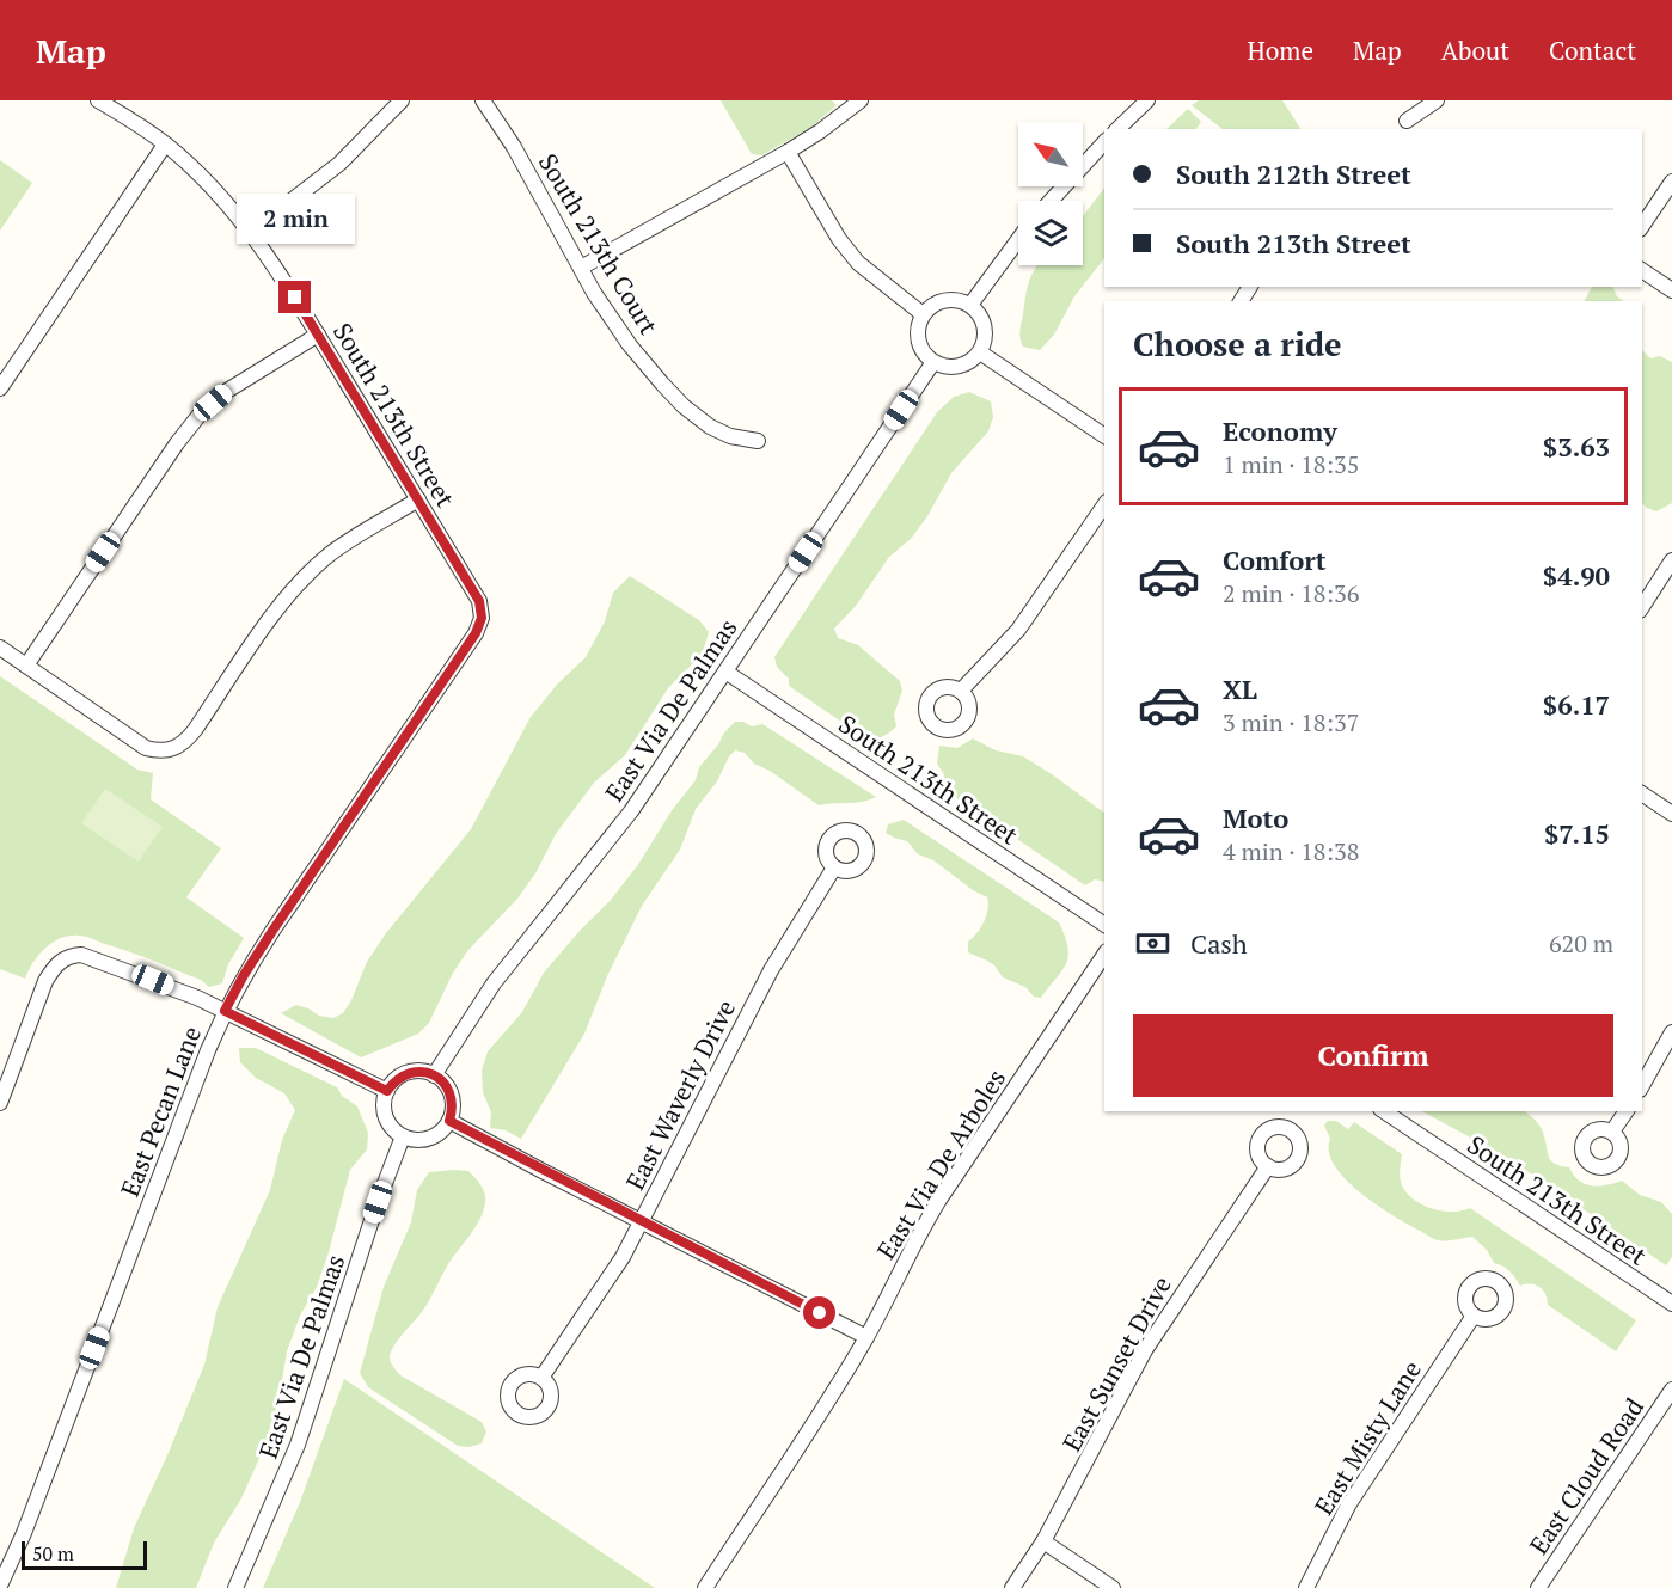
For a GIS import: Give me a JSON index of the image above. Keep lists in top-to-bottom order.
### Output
{
  "streets": {
    "street": [
      "South 213th Court",
      "South 213th Street",
      "East Via De Palmas",
      "East Waverly Drive",
      "East Pecan Lane",
      "East Via De Arboles",
      "East Sunset Drive",
      "East Misty Lane",
      "East Cloud Road"
    ]
  },
  "crossings": [
    ["South 213th Street", "East Via De Palmas"],
    ["South 213th Street", "East Pecan Lane"]
  ],
  "scale_bar": "50 m",
  "north": "top left",
  "page": {
    "header": "Map",
    "nav": [
      "Home",
      "Map",
      "About",
      "Contact"
    ],
    "banner": ["South 212th Street", "South 213th Street"],
    "bubble": "2 min",
    "heading": "Choose a ride",
    "list": [
      {
        "name": "Economy",
        "note": "1 min · 18:35",
        "value": "$3.63"
      },
      {
        "name": "Comfort",
        "note": "2 min · 18:36",
        "value": "$4.90"
      },
      {
        "name": "XL",
        "note": "3 min · 18:37",
        "value": "$6.17"
      },
      {
        "name": "Moto",
        "note": "4 min · 18:38",
        "value": "$7.15"
      }
    ],
    "pay": ["Cash", "620 m"],
    "buttons": "Confirm",
    "scale": "50 m"
  }
}
